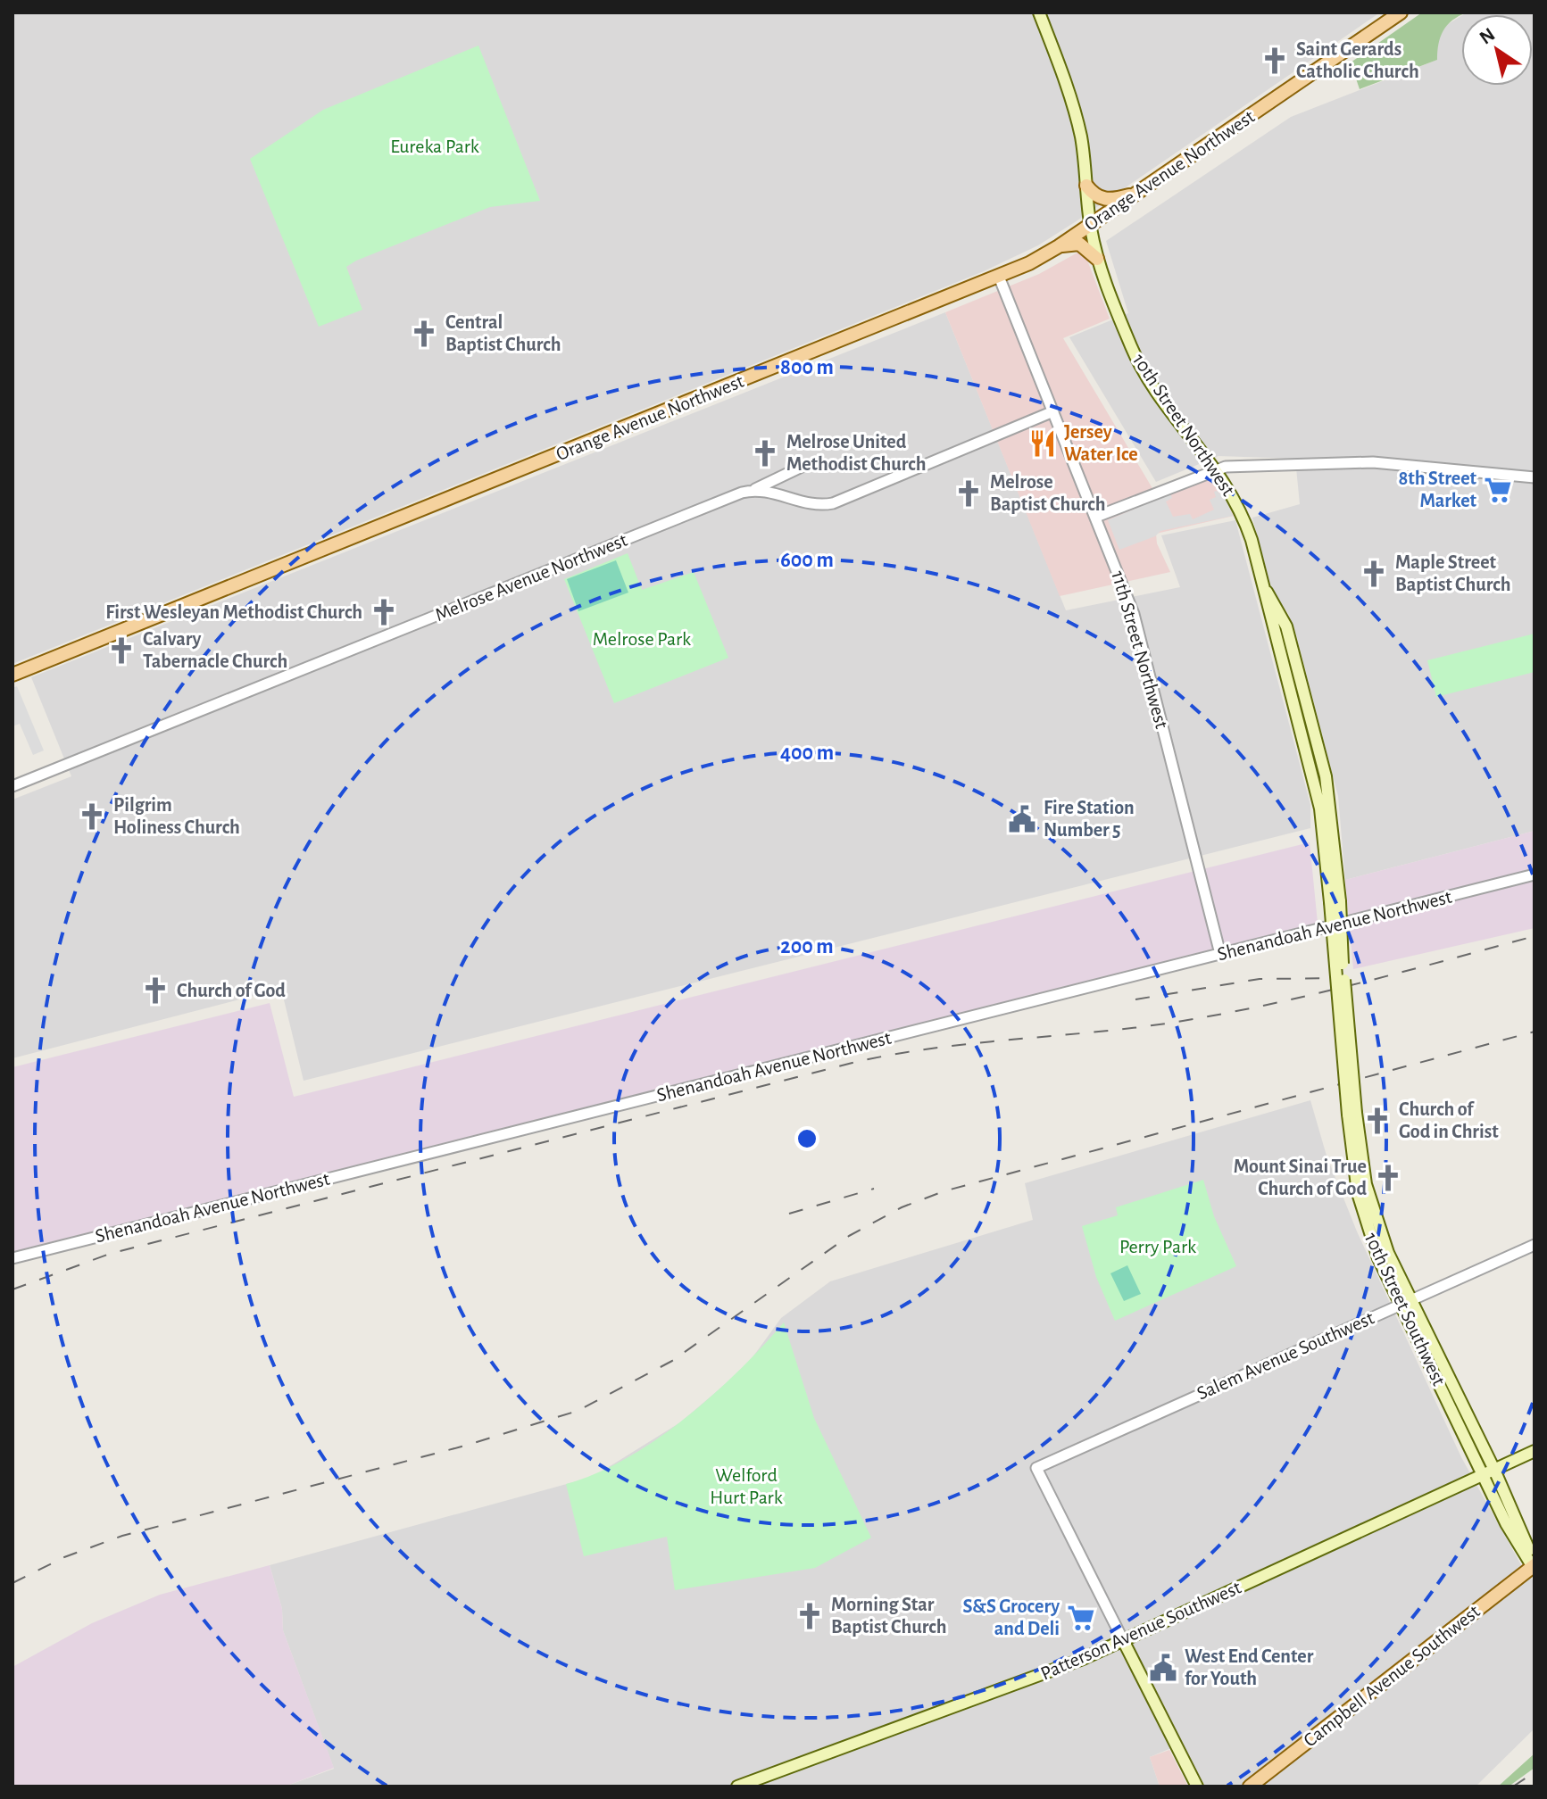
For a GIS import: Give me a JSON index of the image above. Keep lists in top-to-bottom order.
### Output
{
  "streets": {
    "main road": [
      "Orange Avenue Northwest",
      "10th Street Northwest",
      "10th Street Southwest",
      "Patterson Avenue Southwest",
      "Campbell Avenue Southwest"
    ],
    "street": [
      "Melrose Avenue Northwest",
      "11th Street Northwest",
      "Shenandoah Avenue Northwest",
      "Salem Avenue Southwest"
    ]
  },
  "crossings": [
    ["Orange Avenue Northwest", "10th Street Northwest"],
    ["Orange Avenue Northwest", "11th Street Northwest"],
    ["10th Street Northwest", "10th Street Southwest"],
    ["11th Street Northwest", "Shenandoah Avenue Northwest"],
    ["10th Street Southwest", "Salem Avenue Southwest"],
    ["10th Street Southwest", "Patterson Avenue Southwest"],
    ["10th Street Southwest", "Campbell Avenue Southwest"],
    ["Salem Avenue Southwest", "Patterson Avenue Southwest"]
  ],
  "parks": [
    "Eureka Park",
    "Melrose Park",
    "Perry Park",
    "Welford Hurt Park"
  ],
  "places": {
    "church": [
      "Saint Gerards Catholic Church",
      "Central Baptist Church",
      "Melrose United Methodist Church",
      "Melrose Baptist Church",
      "Maple Street Baptist Church",
      "First Wesleyan Methodist Church",
      "Calvary Tabernacle Church",
      "Pilgrim Holiness Church",
      "Church of God",
      "Church of God in Christ",
      "Mount Sinai True Church of God",
      "Morning Star Baptist Church"
    ],
    "restaurant": ["Jersey Water Ice"],
    "supermarket": ["8th Street Market", "S&S Grocery and Deli"],
    "public building": ["Fire Station Number 5", "West End Center for Youth"]
  },
  "north": "top left",
  "rings": [
    "800 m",
    "600 m",
    "400 m",
    "200 m"
  ]
}
